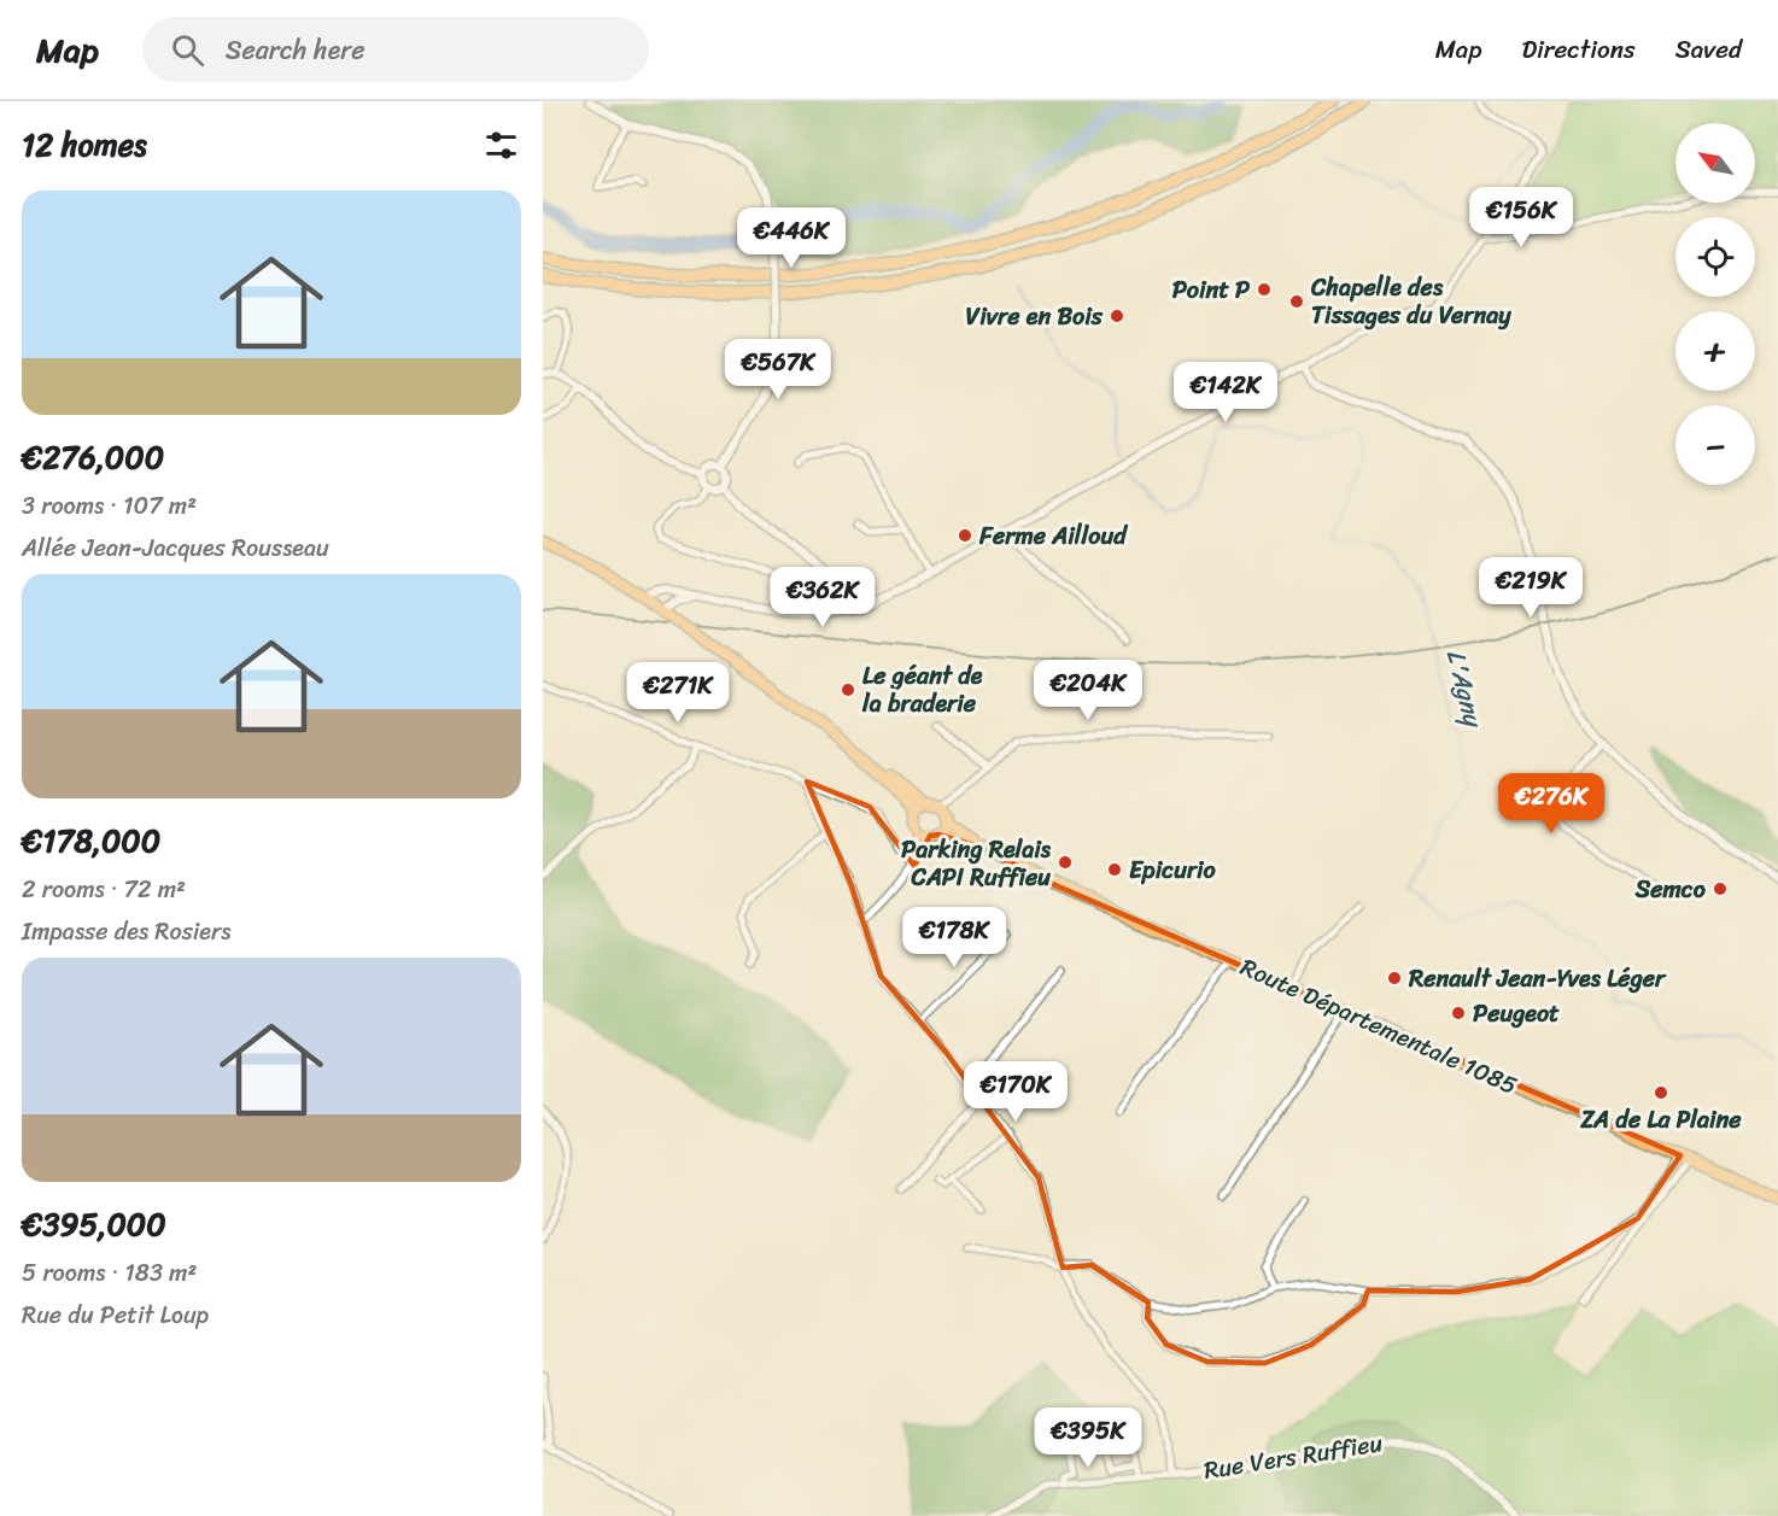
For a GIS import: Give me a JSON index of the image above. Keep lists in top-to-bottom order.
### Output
{
  "streets": {
    "main road": ["Route Départementale 1085"],
    "street": ["Rue Vers Ruffieu"]
  },
  "water": ["L'Agny"],
  "places": [
    "Point P",
    "Chapelle des Tissages du Vernay",
    "Vivre en Bois",
    "Ferme Ailloud",
    "Le géant de la braderie",
    "Parking Relais CAPI Ruffieu",
    "Epicurio",
    "Semco",
    "Renault Jean-Yves Léger",
    "Peugeot",
    "ZA de La Plaine"
  ],
  "north": "top left",
  "page": {
    "header": "Map",
    "search": "Search here",
    "nav": ["Map", "Directions", "Saved"],
    "heading": "12 homes",
    "map_buttons": ["+", "−"],
    "price": [
      "€156K",
      "€446K",
      "€567K",
      "€142K",
      "€219K",
      "€362K",
      "€204K",
      "€271K",
      "€276K",
      "€178K",
      "€170K",
      "€395K"
    ],
    "list": [
      {
        "name": "€276,000",
        "note": "3 rooms · 107 m² · Allée Jean-Jacques Rousseau"
      },
      {
        "name": "€178,000",
        "note": "2 rooms · 72 m² · Impasse des Rosiers"
      },
      {
        "name": "€395,000",
        "note": "5 rooms · 183 m² · Rue du Petit Loup"
      }
    ]
  }
}
